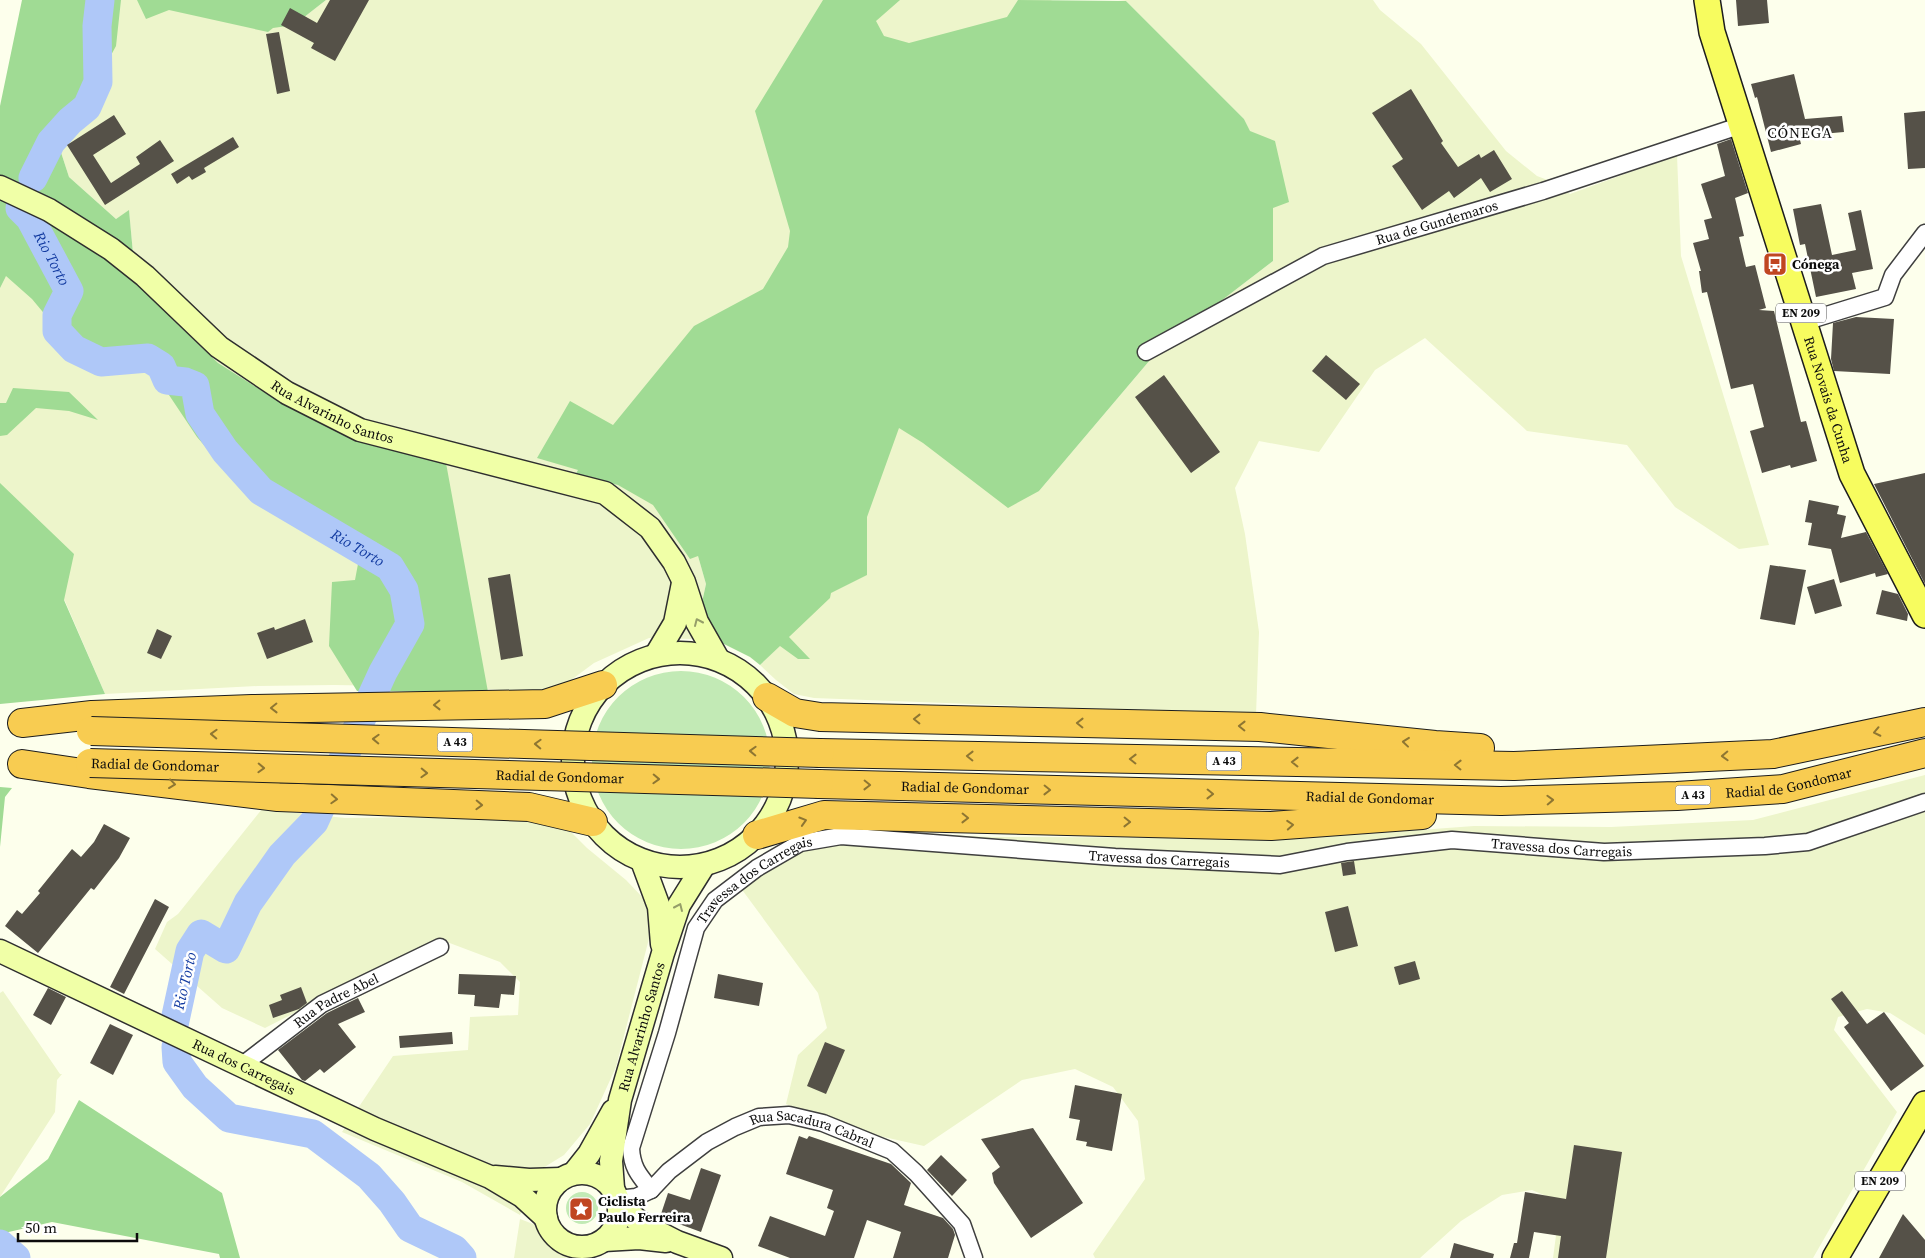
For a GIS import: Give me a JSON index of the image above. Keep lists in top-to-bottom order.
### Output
{
  "streets": {
    "highway": ["A 43", "Radial de Gondomar"],
    "main road": ["EN 209", "Rua Novais da Cunha"],
    "street": [
      "Rua de Gundemaros",
      "Rua Alvarinho Santos",
      "Travessa dos Carregais",
      "Rua Padre Abel",
      "Rua dos Carregais",
      "Rua Sacadura Cabral"
    ]
  },
  "crossings": [
    ["Rua de Gundemaros", "Rua Novais da Cunha"],
    ["Rua Alvarinho Santos", "Rua dos Carregais"],
    ["Rua Alvarinho Santos", "Rua Sacadura Cabral"],
    ["A 43", "Radial de Gondomar"],
    ["Travessa dos Carregais", "Rua Sacadura Cabral"],
    ["Rua Padre Abel", "Rua dos Carregais"],
    ["Rua dos Carregais", "Rua Sacadura Cabral"]
  ],
  "districts": ["CÓNEGA"],
  "water": ["Rio Torto"],
  "places": {
    "bus stop": ["Cónega"],
    "place": ["Ciclista Paulo Ferreira"]
  },
  "scale_bar": "50 m"
}
